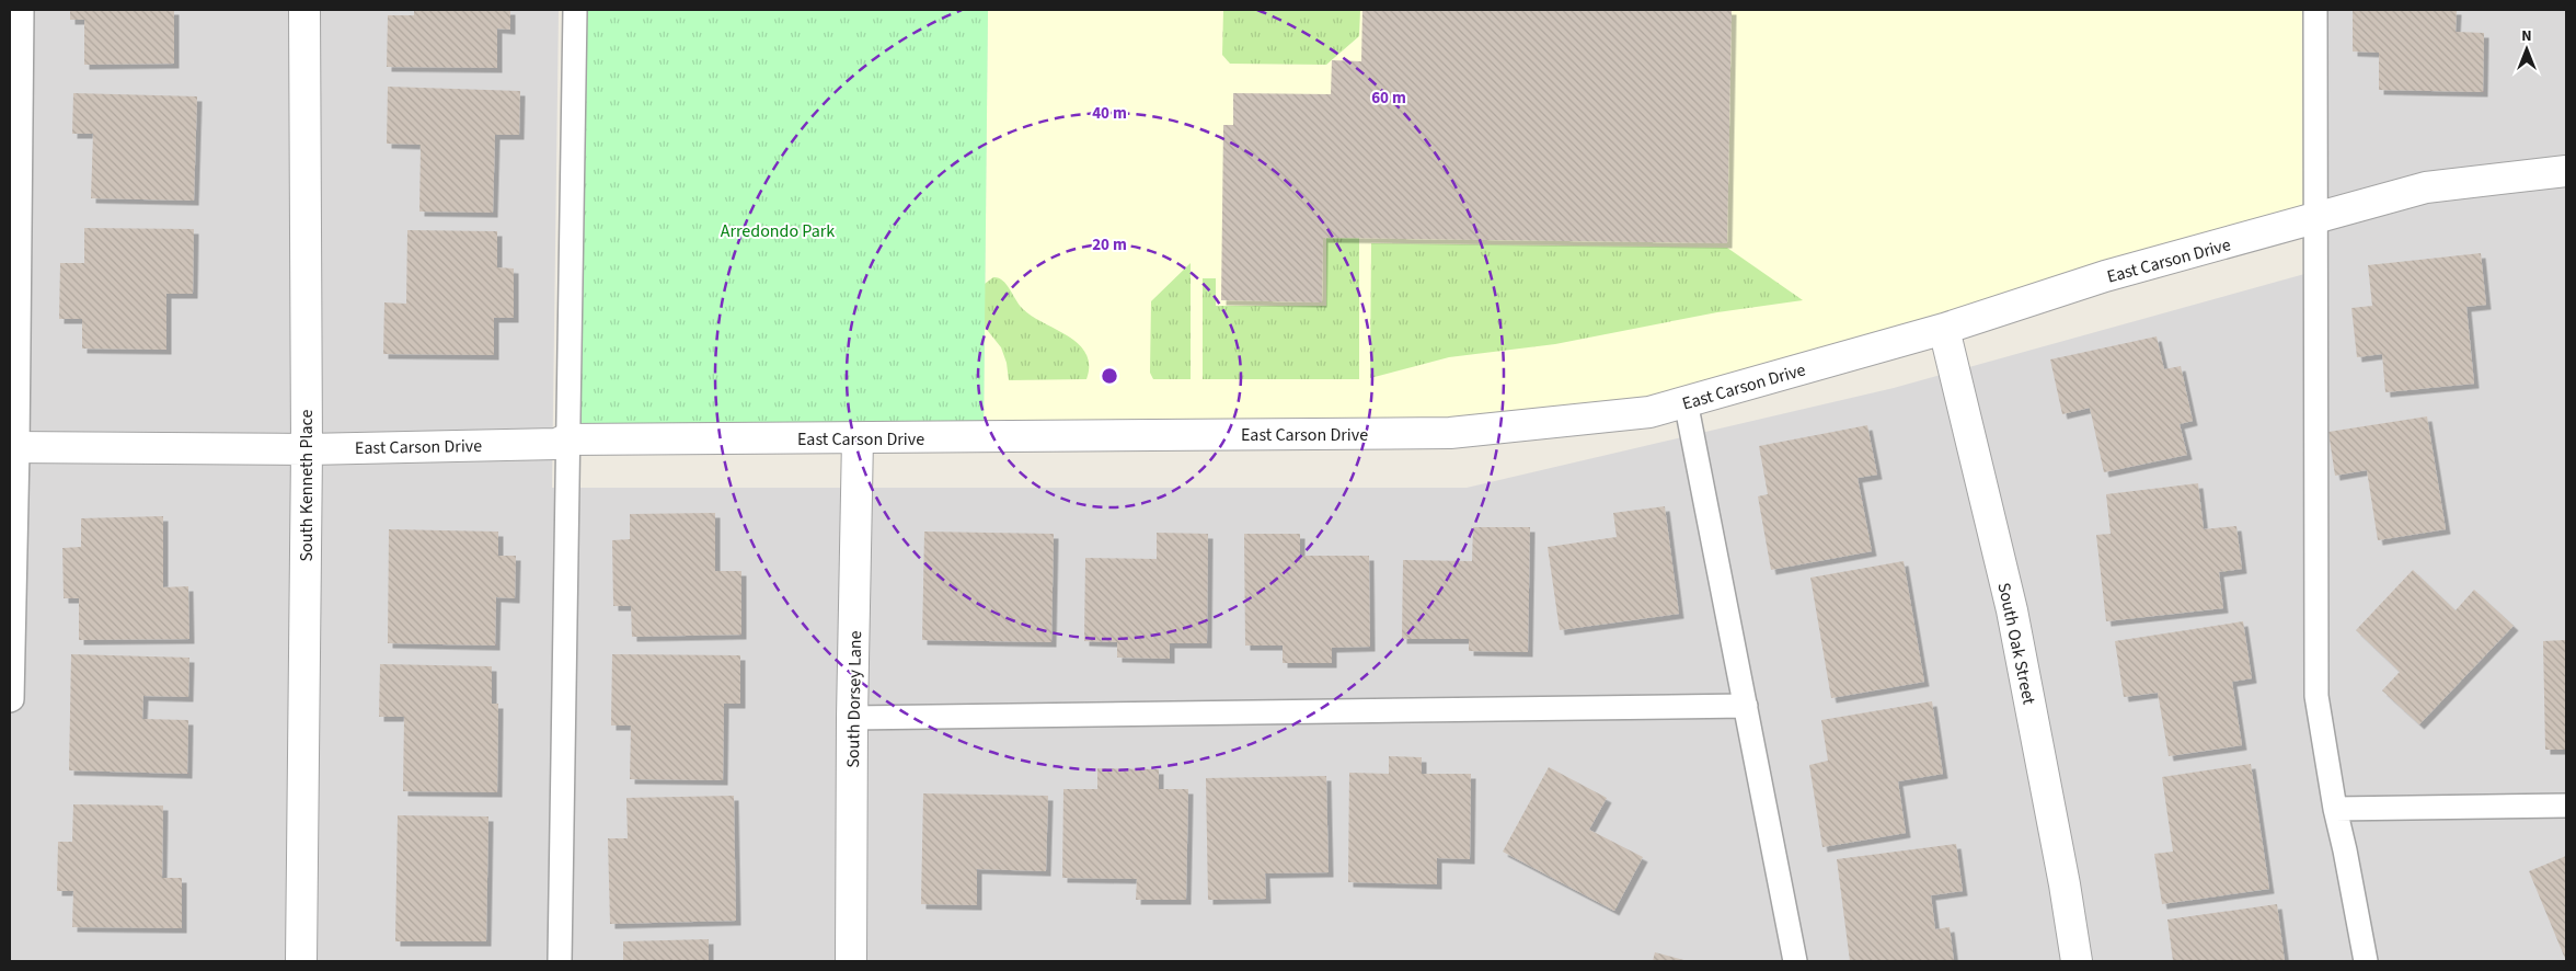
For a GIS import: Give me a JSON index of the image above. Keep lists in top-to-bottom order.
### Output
{
  "streets": {
    "street": [
      "East Carson Drive",
      "South Kenneth Place",
      "South Oak Street",
      "South Dorsey Lane"
    ]
  },
  "crossings": [
    ["East Carson Drive", "South Kenneth Place"],
    ["East Carson Drive", "South Oak Street"],
    ["East Carson Drive", "South Dorsey Lane"]
  ],
  "parks": ["Arredondo Park"],
  "north": "top",
  "rings": ["60 m", "40 m", "20 m"]
}
